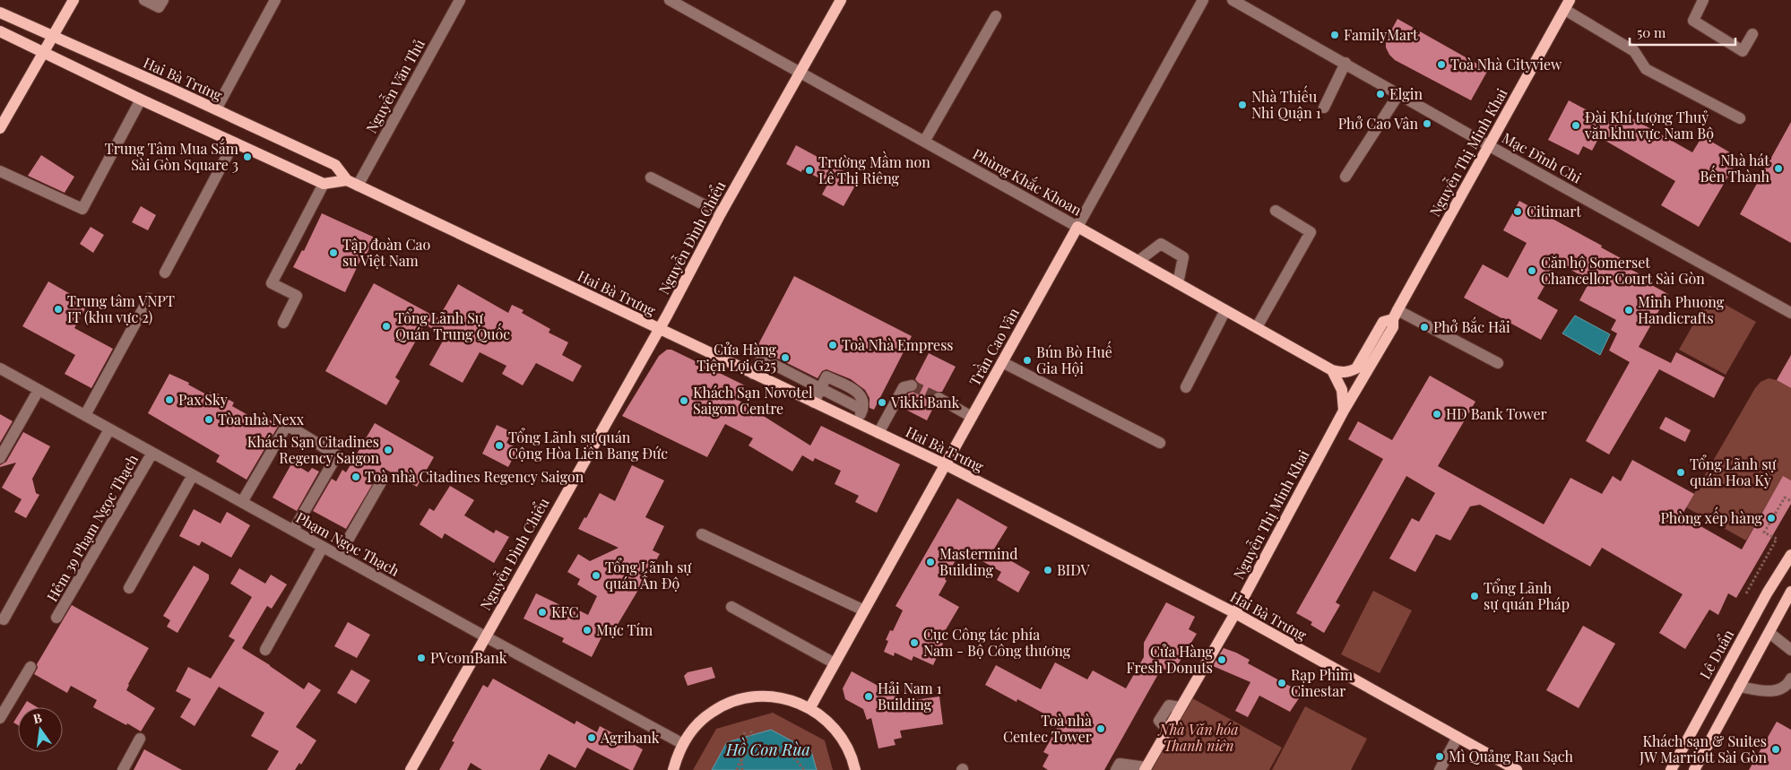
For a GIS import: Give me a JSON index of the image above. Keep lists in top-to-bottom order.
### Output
{
  "streets": {
    "main road": [
      "Hai Bà Trưng",
      "Nguyễn Thị Minh Khai",
      "Phùng Khắc Khoan",
      "Nguyễn Đình Chiểu",
      "Trần Cao Vân",
      "Lê Duẩn"
    ],
    "street": [
      "Nguyễn Văn Thủ",
      "Mạc Đĩnh Chi",
      "Hẻm 39 Phạm Ngọc Thạch",
      "Phạm Ngọc Thạch"
    ]
  },
  "crossings": [
    ["Hai Bà Trưng", "Nguyễn Văn Thủ"],
    ["Hai Bà Trưng", "Nguyễn Thị Minh Khai"],
    ["Hai Bà Trưng", "Nguyễn Đình Chiểu"],
    ["Hai Bà Trưng", "Trần Cao Vân"],
    ["Nguyễn Thị Minh Khai", "Mạc Đĩnh Chi"],
    ["Nguyễn Thị Minh Khai", "Phùng Khắc Khoan"],
    ["Phùng Khắc Khoan", "Nguyễn Đình Chiểu"],
    ["Phùng Khắc Khoan", "Trần Cao Vân"],
    ["Nguyễn Đình Chiểu", "Phạm Ngọc Thạch"],
    ["Hẻm 39 Phạm Ngọc Thạch", "Phạm Ngọc Thạch"]
  ],
  "water": ["Hồ Con Rùa"],
  "parks": ["Nhà Văn hóa Thanh niên"],
  "places": [
    "FamilyMart",
    "Toà Nhà Cityview",
    "Elgin",
    "Nhà Thiếu Nhi Quận 1",
    "Phở Cao Vân",
    "Đài Khí tượng Thuỷ văn khu vực Nam Bộ",
    "Trung Tâm Mua Sắm Sài Gòn Square 3",
    "Nhà hát Bến Thành",
    "Trường Mầm non Lê Thị Riêng",
    "Citimart",
    "Tập đoàn Cao su Việt Nam",
    "Căn hộ Somerset Chancellor Court Sài Gòn",
    "Trung tâm VNPT IT (khu vực 2)",
    "Minh Phuong Handicrafts",
    "Tổng Lãnh Sự Quán Trung Quốc",
    "Phở Bắc Hải",
    "Toà Nhà Empress",
    "Cửa Hàng Tiện Lợi G25",
    "Bún Bò Huế Gia Hội",
    "Pax Sky",
    "Khách Sạn Novotel Saigon Centre",
    "Vikki Bank",
    "HD Bank Tower",
    "Tòa nhà Nexx",
    "Tổng Lãnh sự quán Cộng Hòa Liên Bang Ðức",
    "Khách Sạn Citadines Regency Saigon",
    "Tổng Lãnh sự quán Hoa Kỳ",
    "Toà nhà Citadines Regency Saigon",
    "Phòng xếp hàng",
    "Mastermind Building",
    "BIDV",
    "Tổng Lãnh sự quán Ấn Độ",
    "Tổng Lãnh sự quán Pháp",
    "KFC",
    "Mực Tím",
    "Cục Công tác phía Nam - Bộ Công thương",
    "PVcomBank",
    "Cửa Hàng Fresh Donuts",
    "Rạp Phim Cinestar",
    "Hải Nam 1 Building",
    "Toà nhà Centec Tower",
    "Agribank",
    "Khách sạn & Suites JW Marriott Sài Gòn",
    "Mì Quảng Rau Sạch"
  ],
  "scale_bar": "50 m",
  "north": "top"
}
